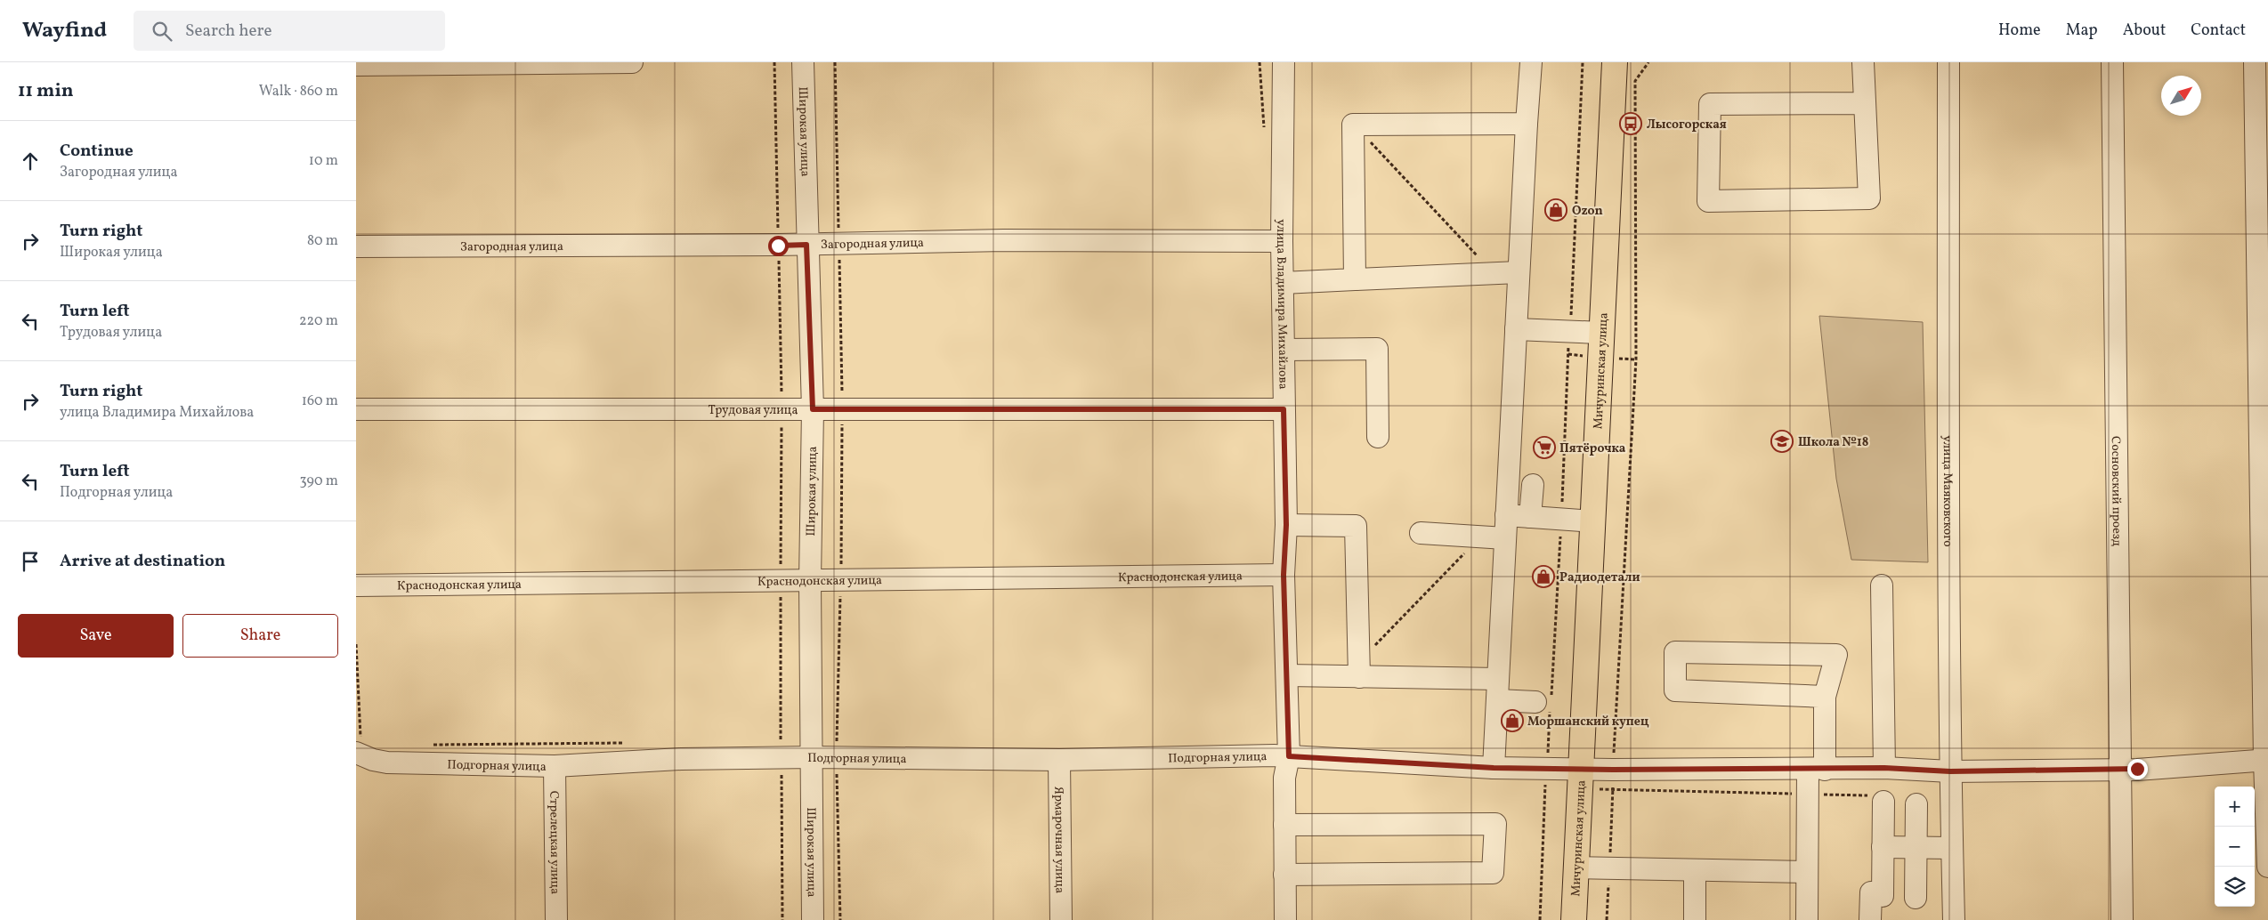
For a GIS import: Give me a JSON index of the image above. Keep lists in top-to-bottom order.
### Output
{
  "streets": {
    "main road": ["Мичуринская улица"],
    "street": [
      "Широкая улица",
      "Загородная улица",
      "улица Владимира Михайлова",
      "Трудовая улица",
      "улица Маяковского",
      "Сосновский проезд",
      "Краснодонская улица",
      "Подгорная улица",
      "Ярмарочная улица",
      "Стрелецкая улица"
    ]
  },
  "crossings": [
    ["Широкая улица", "Загородная улица"],
    ["Широкая улица", "Трудовая улица"],
    ["Широкая улица", "Краснодонская улица"],
    ["Широкая улица", "Подгорная улица"],
    ["Загородная улица", "улица Владимира Михайлова"],
    ["улица Владимира Михайлова", "Трудовая улица"],
    ["улица Владимира Михайлова", "Краснодонская улица"],
    ["улица Владимира Михайлова", "Подгорная улица"],
    ["Мичуринская улица", "Подгорная улица"],
    ["улица Маяковского", "Подгорная улица"],
    ["Сосновский проезд", "Подгорная улица"],
    ["Подгорная улица", "Ярмарочная улица"],
    ["Подгорная улица", "Стрелецкая улица"]
  ],
  "places": {
    "bus stop": ["Лысогорская"],
    "shop": ["Ozon", "Радиодетали", "Моршанский купец"],
    "school or university": ["Школа №18"],
    "supermarket": ["Пятёрочка"]
  },
  "north": "top right",
  "page": {
    "header": "Wayfind",
    "search": "Search here",
    "nav": [
      "Home",
      "Map",
      "About",
      "Contact"
    ],
    "heading": ["11 min", "Walk · 860 m"],
    "list": [
      ["Continue", "Загородная улица", "10 m"],
      ["Turn right", "Широкая улица", "80 m"],
      ["Turn left", "Трудовая улица", "220 m"],
      ["Turn right", "улица Владимира Михайлова", "160 m"],
      ["Turn left", "Подгорная улица", "390 m"],
      "Arrive at destination"
    ],
    "buttons": ["Save", "Share"],
    "map_buttons": ["+", "−"]
  }
}
